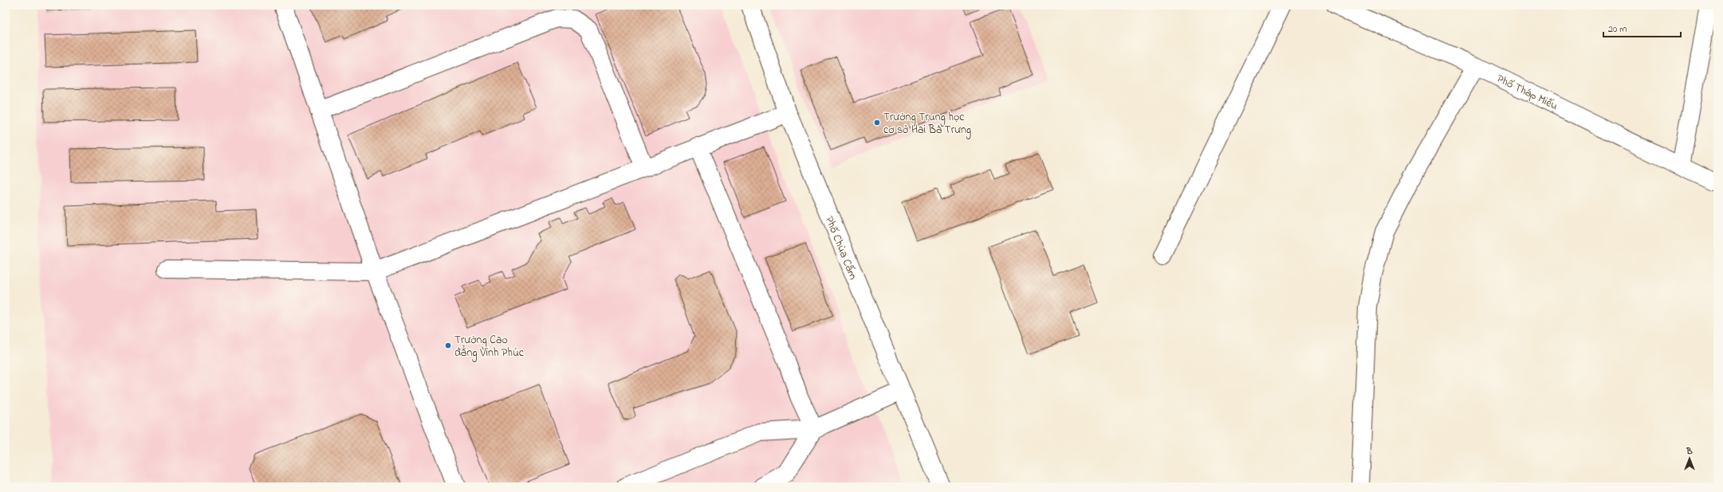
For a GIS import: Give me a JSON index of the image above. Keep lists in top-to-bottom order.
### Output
{
  "streets": {
    "street": ["Phố Tháp Miếu", "Phố Chùa Cấm"]
  },
  "places": ["Trường Trung học cơ sở Hai Bà Trưng", "Trường Cao đẳng Vĩnh Phúc"],
  "scale_bar": "20 m",
  "north": "top"
}
